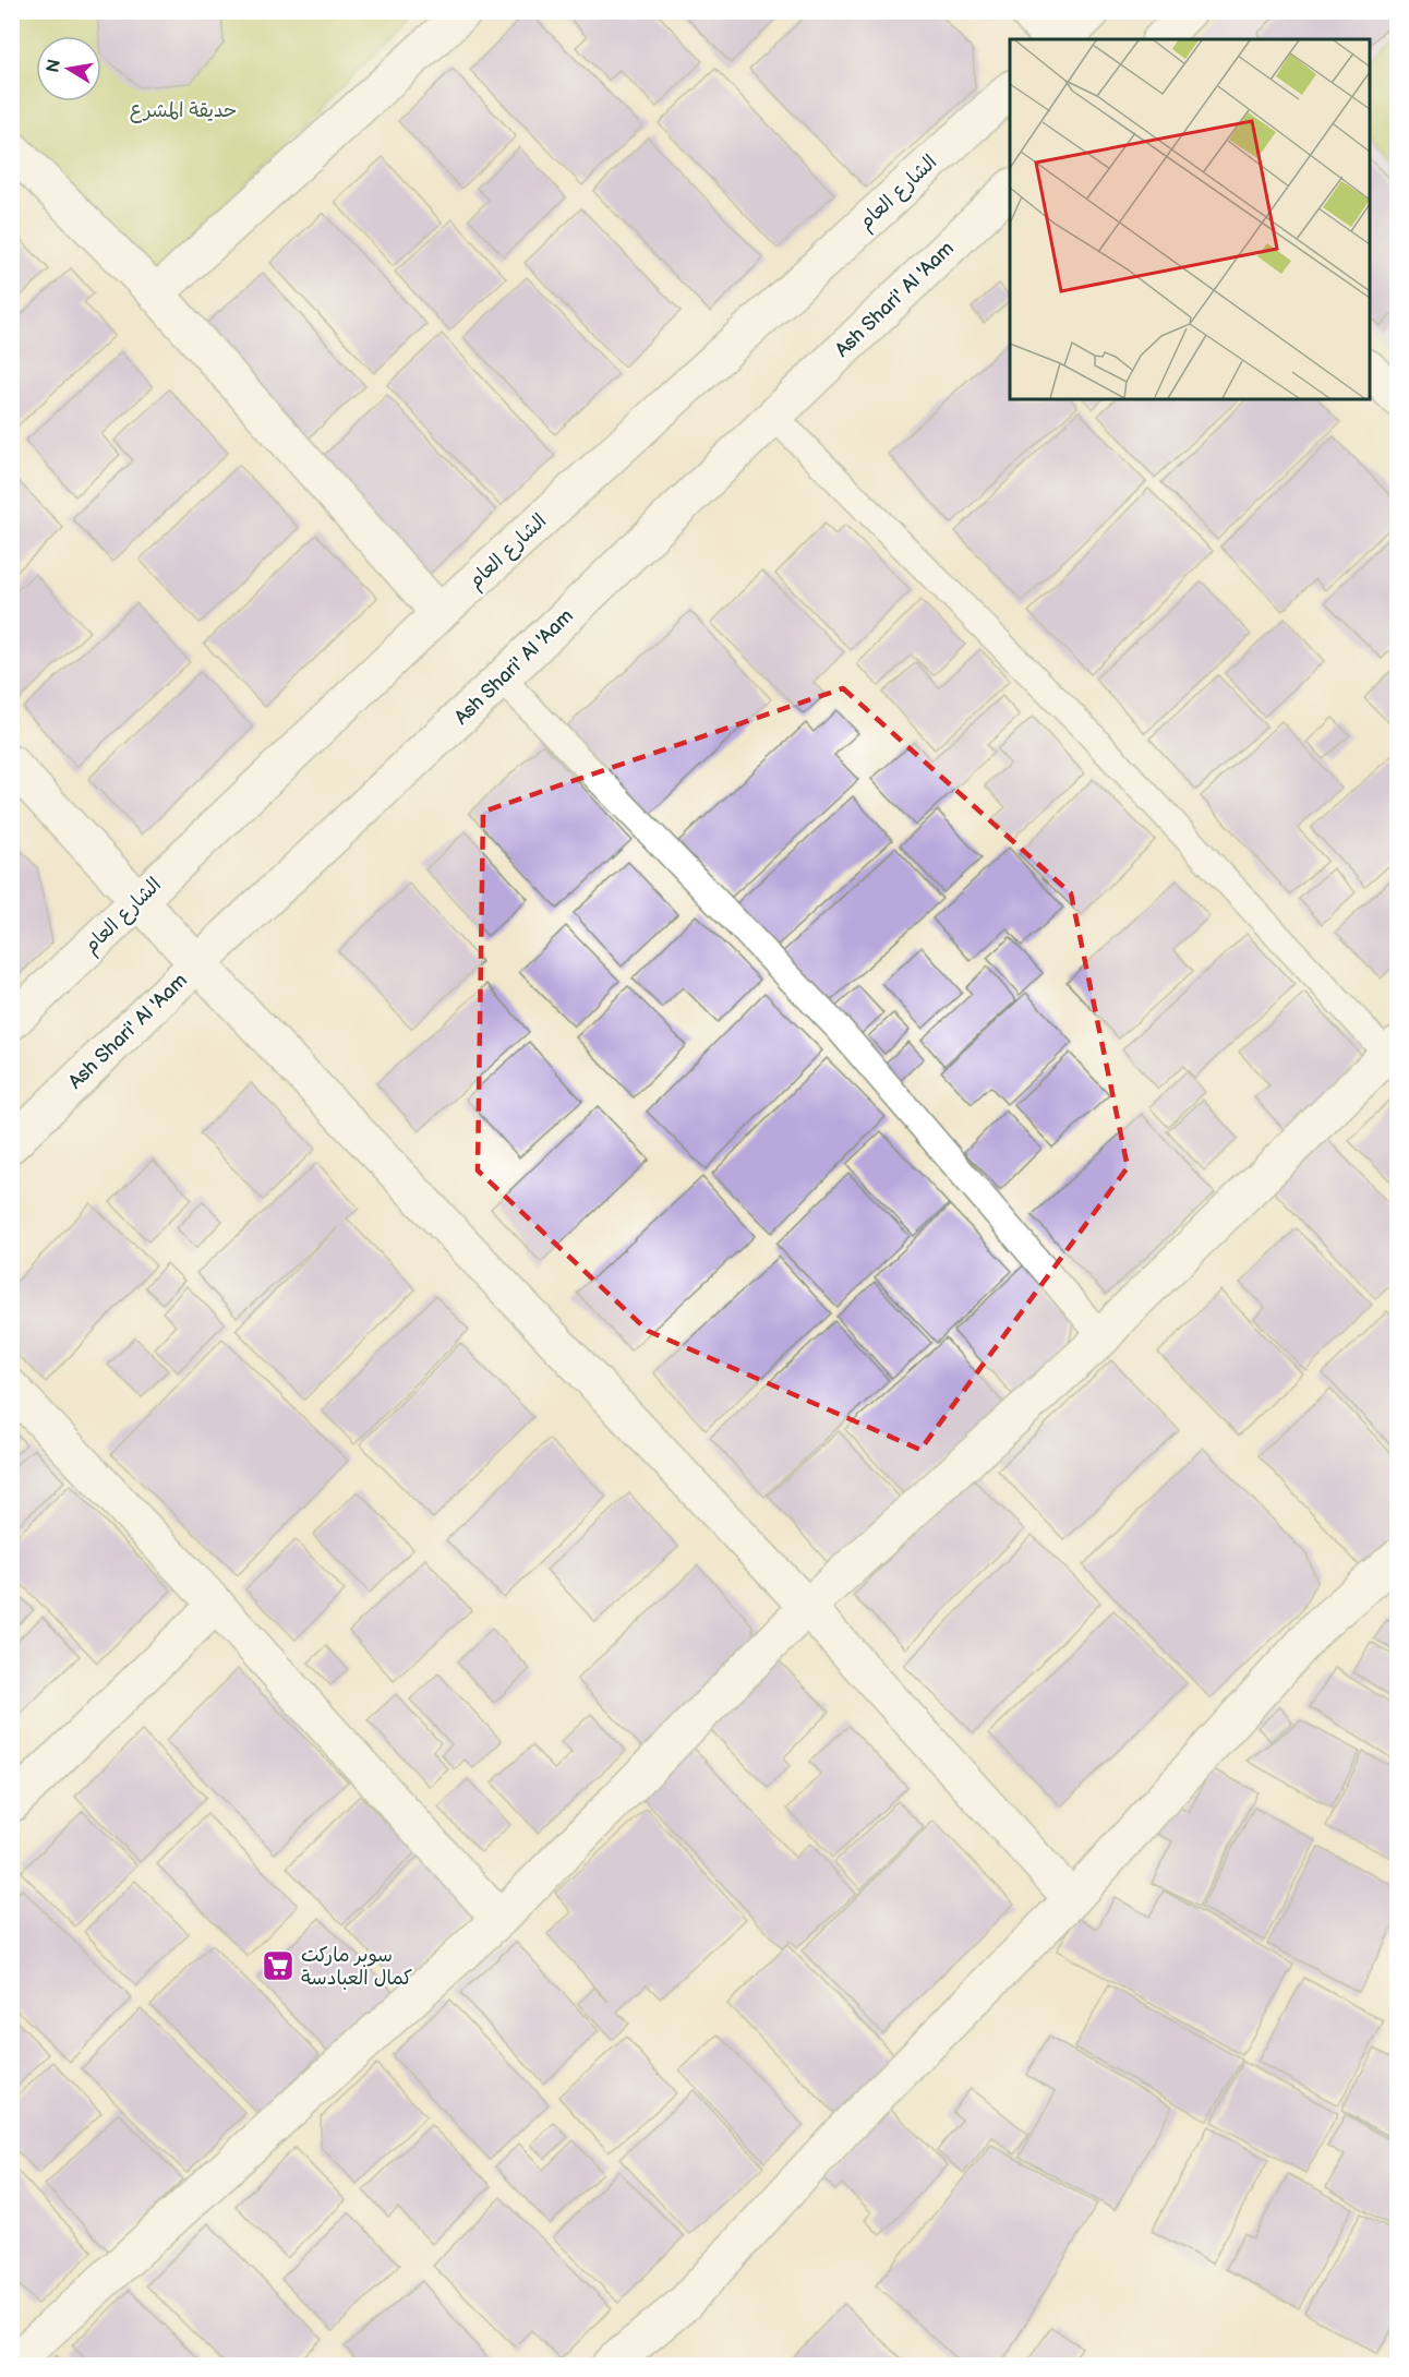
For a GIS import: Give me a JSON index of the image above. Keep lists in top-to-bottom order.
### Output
{
  "streets": {
    "street": ["الشارع العام", "Ash Shari' Al 'Aam"]
  },
  "parks": ["حديقة المشرع"],
  "places": {
    "supermarket": ["سوبر ماركت كمال العبادسة"]
  },
  "north": "left"
}
